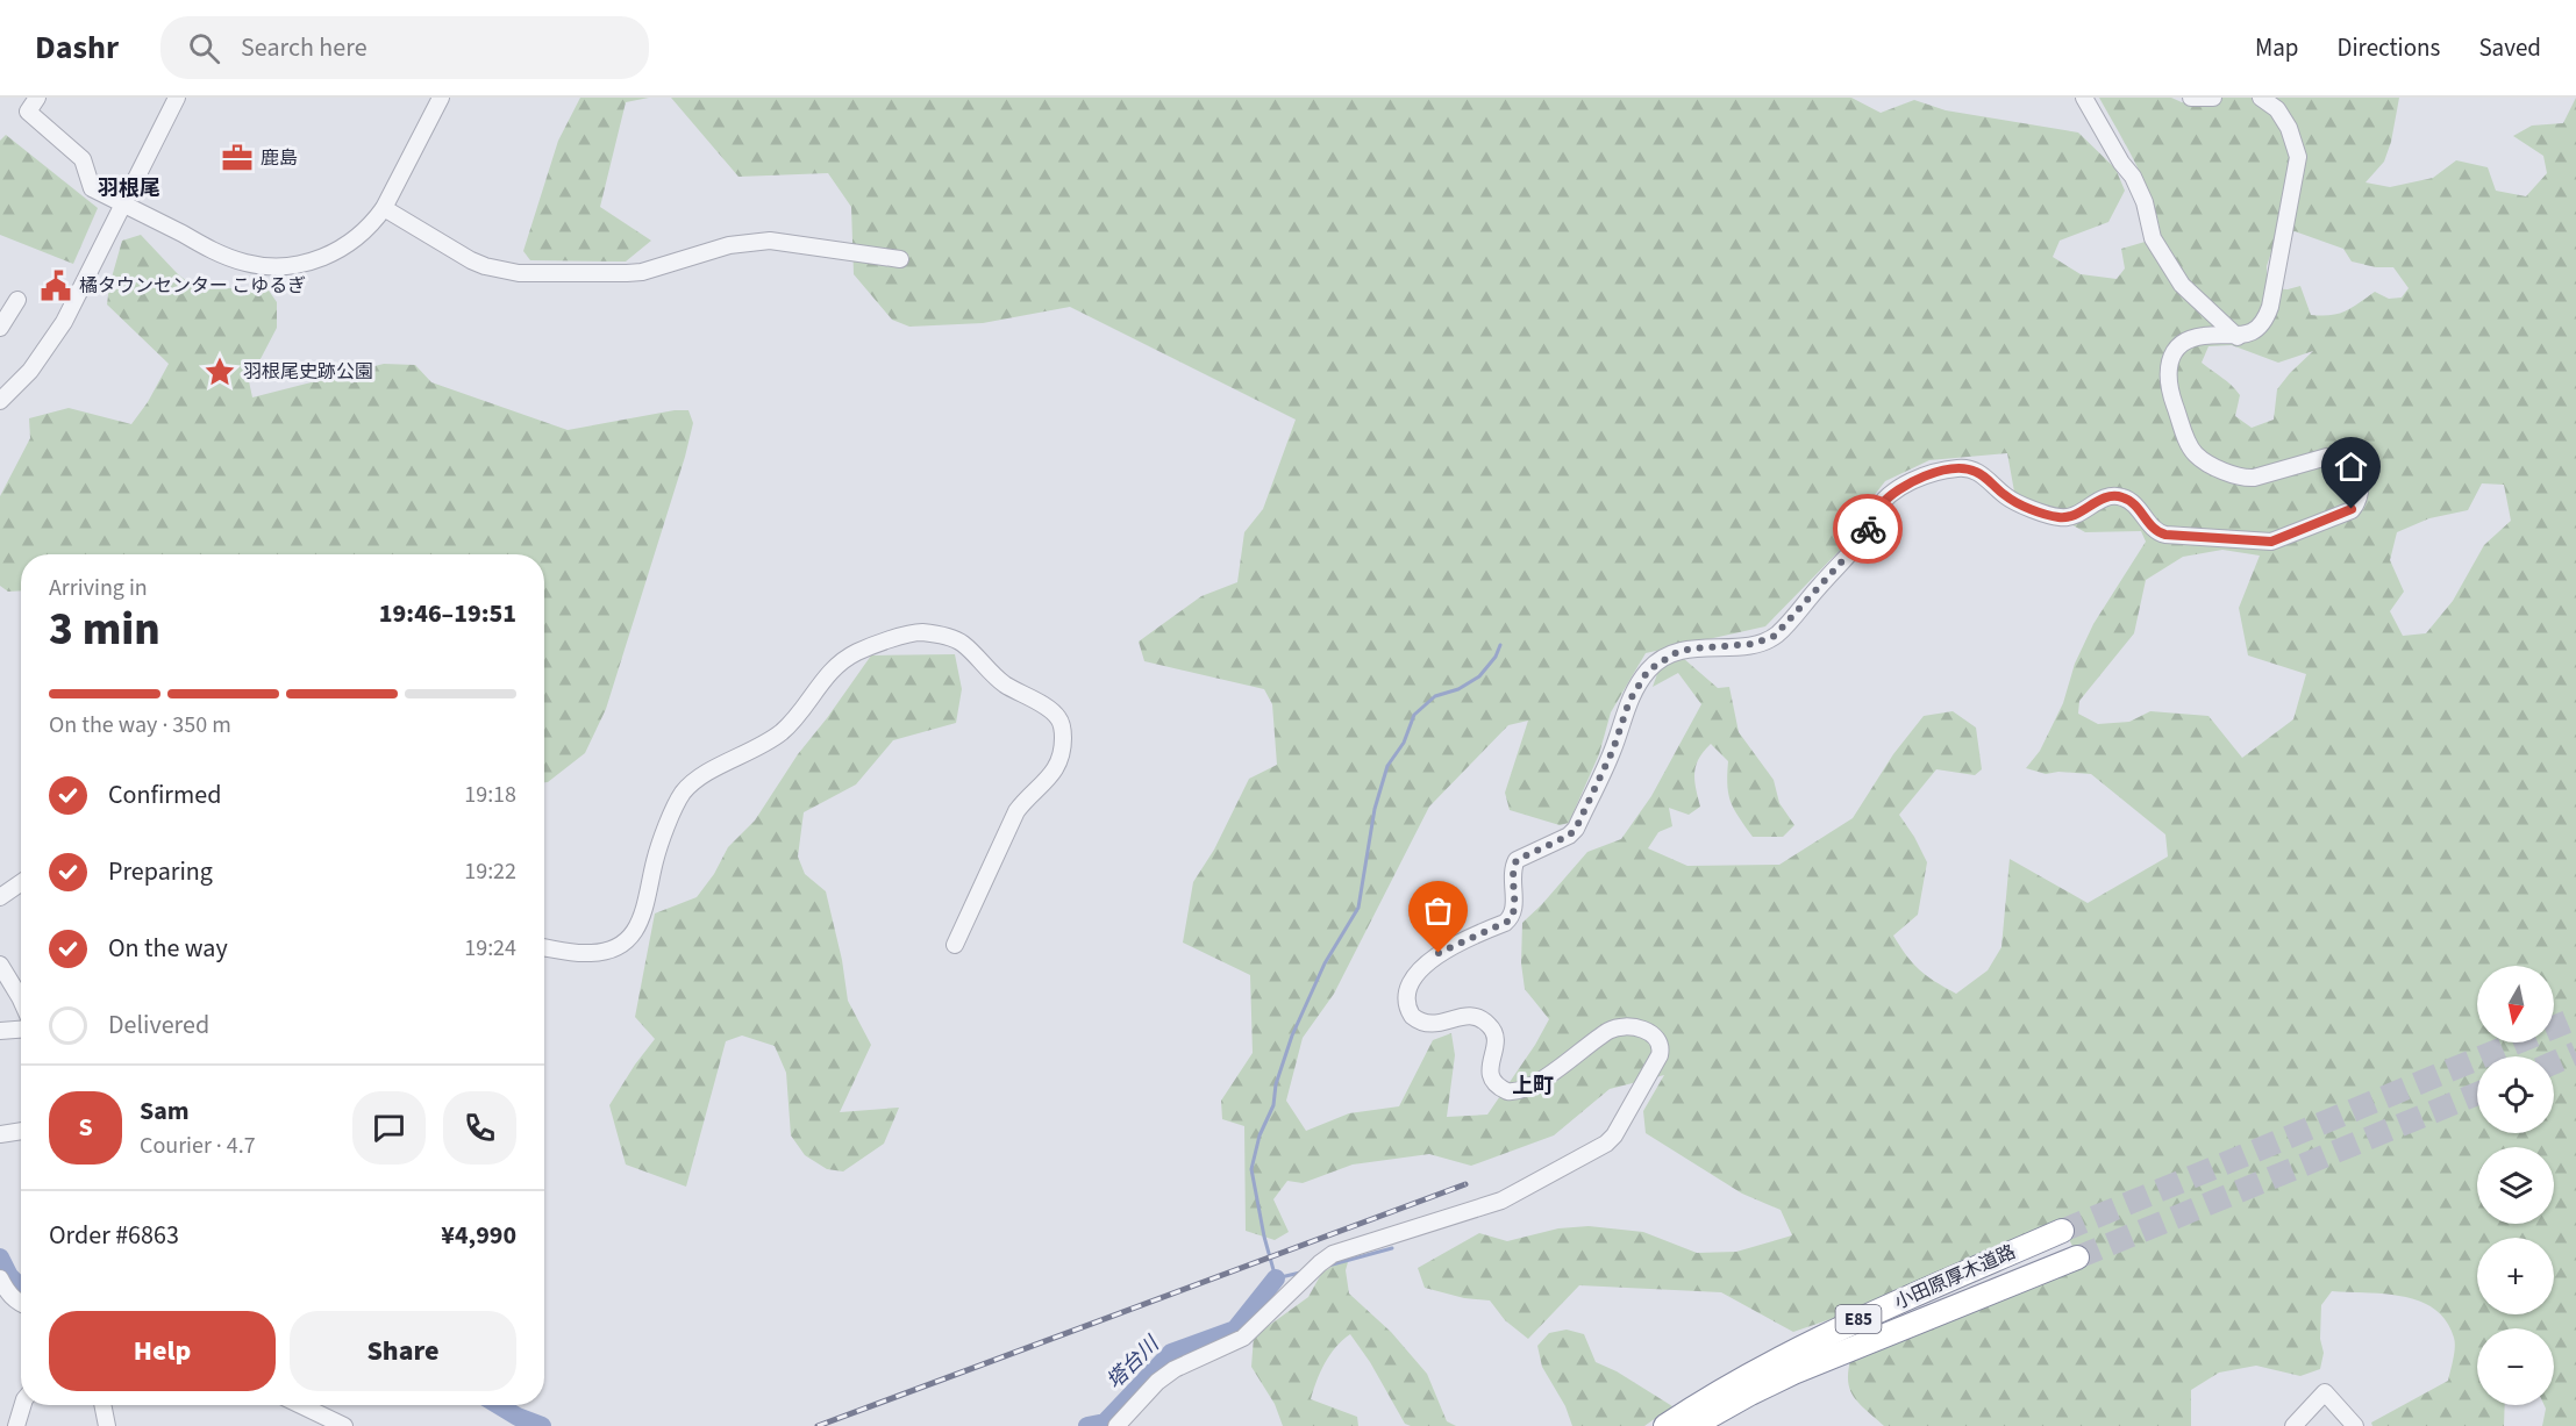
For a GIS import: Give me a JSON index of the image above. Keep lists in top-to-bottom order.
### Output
{
  "streets": {
    "highway": ["小田原厚木道路", "E85"]
  },
  "districts": ["羽根尾", "上町"],
  "water": ["塔台川"],
  "places": {
    "office": ["鹿島"],
    "public building": ["橘タウンセンター こゆるぎ"],
    "place": ["羽根尾史跡公園"]
  },
  "north": "bottom",
  "page": {
    "header": "Dashr",
    "search": "Search here",
    "nav": ["Map", "Directions", "Saved"],
    "heading": ["3 min", "Arriving in", "19:46–19:51"],
    "panel": [
      "Sam",
      "Courier · 4.7",
      "Order #6863",
      "¥4,990"
    ],
    "bar": "On the way · 350 m",
    "list": [
      ["Confirmed", "19:18"],
      ["Preparing", "19:22"],
      ["On the way", "19:24"],
      "Delivered"
    ],
    "map_buttons": ["+", "−"],
    "round": "S",
    "buttons": ["Help", "Share"]
  }
}
